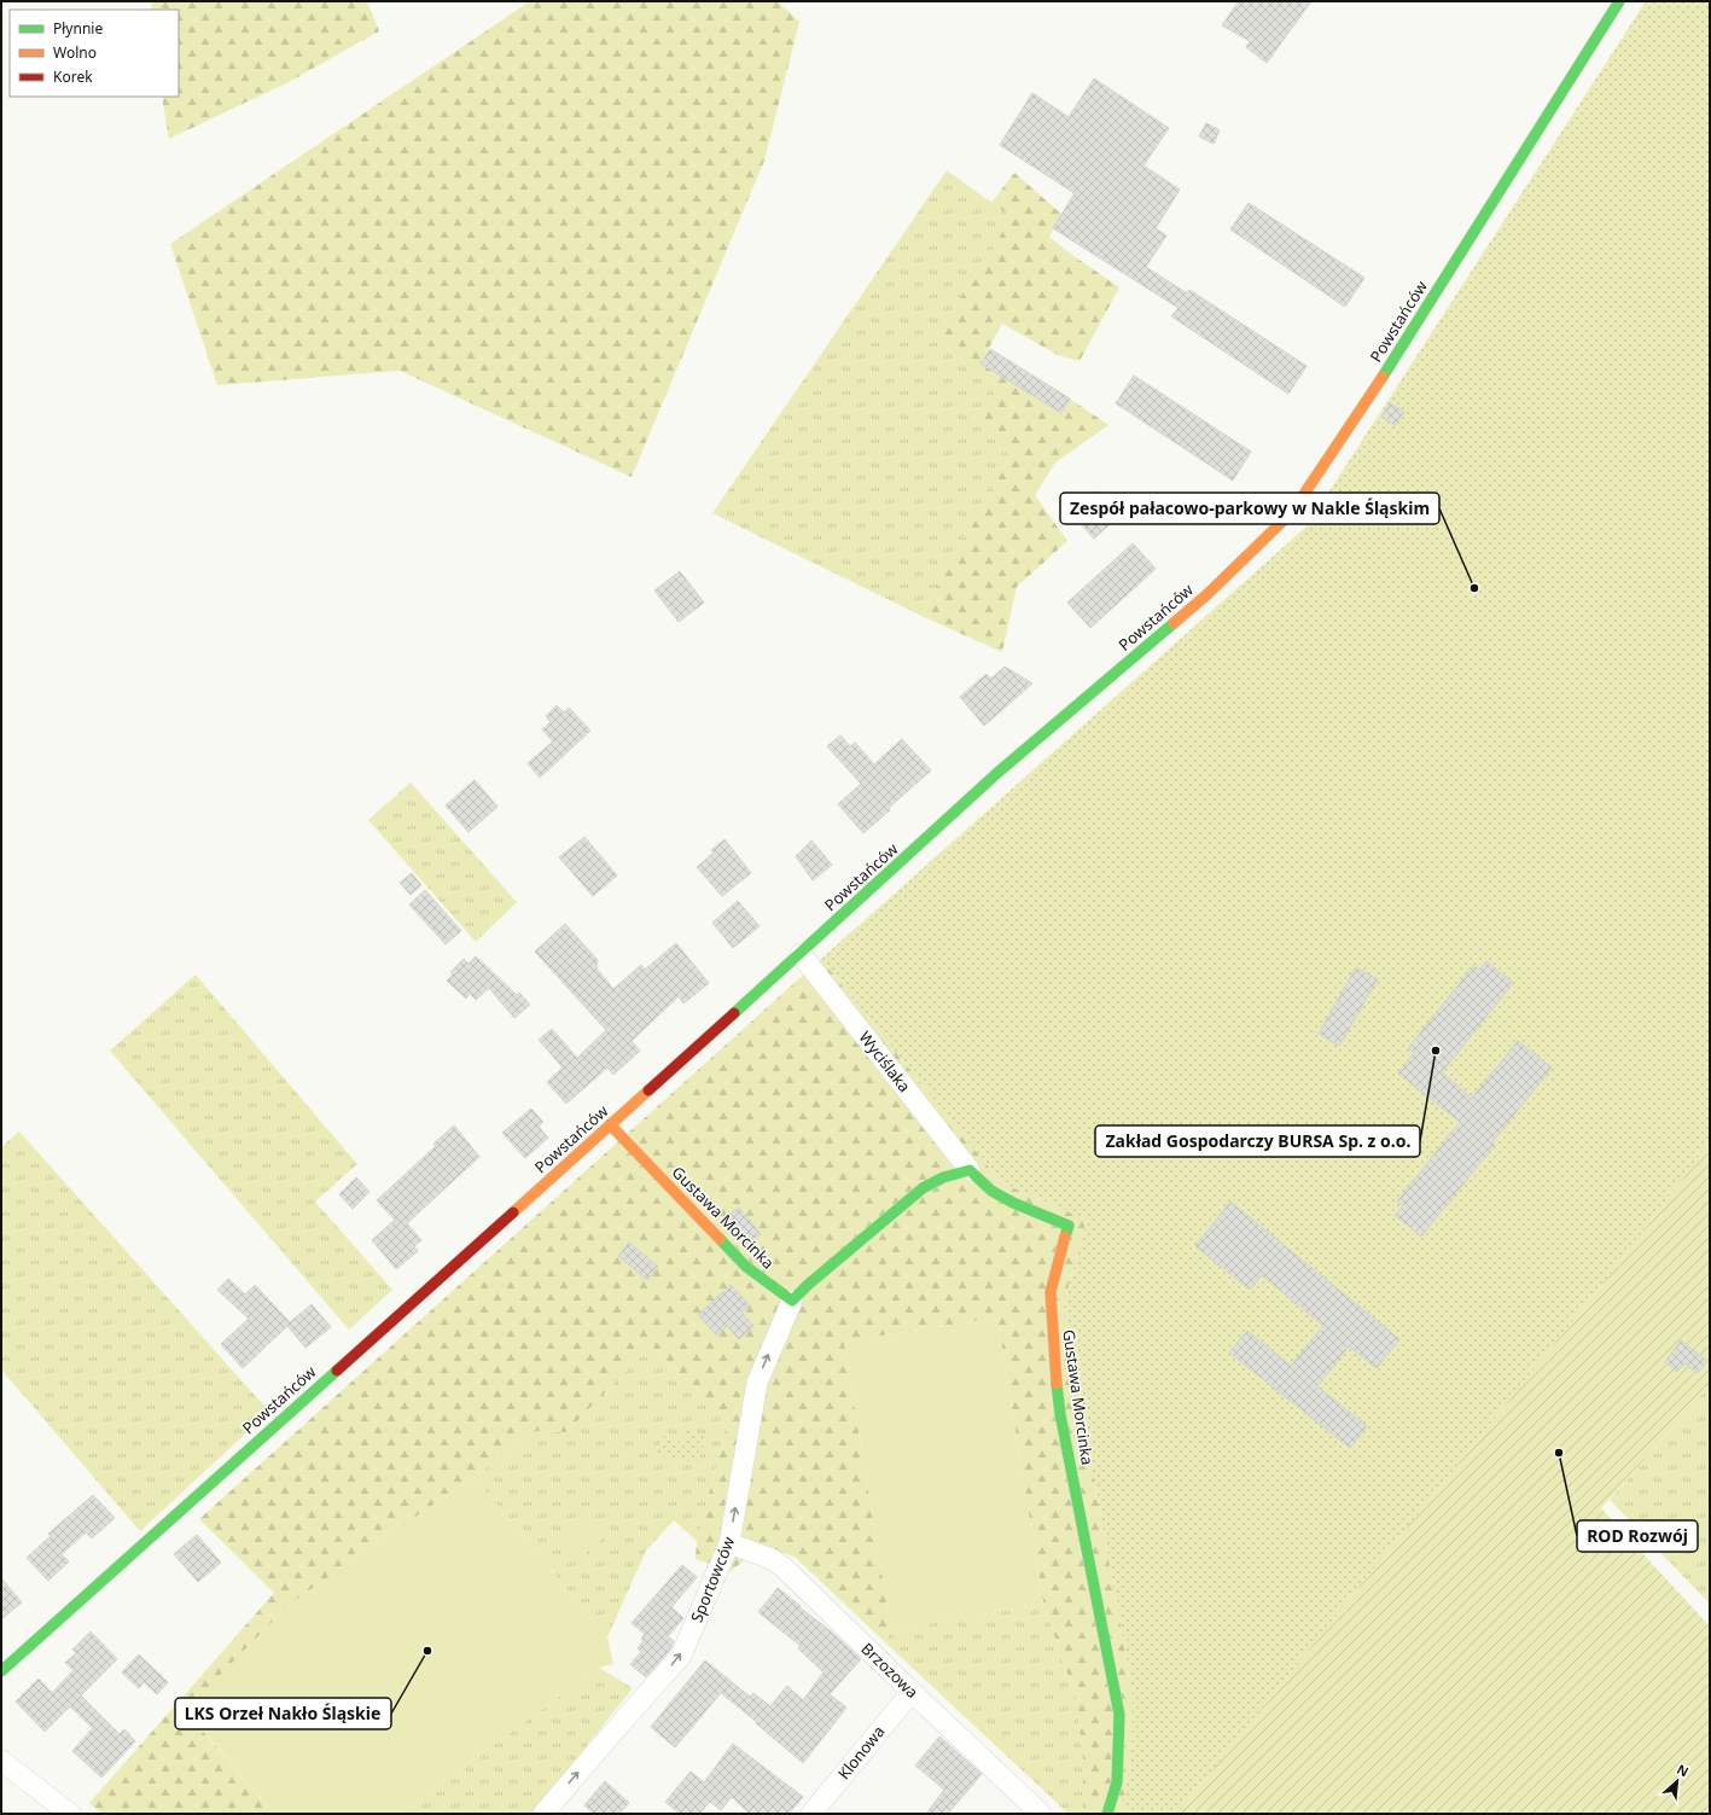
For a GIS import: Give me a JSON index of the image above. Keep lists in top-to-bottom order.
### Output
{
  "streets": {
    "street": [
      "Powstańców",
      "Wyciślaka",
      "Gustawa Morcinka",
      "Sportowców",
      "Brzozowa",
      "Klonowa"
    ]
  },
  "crossings": [
    ["Powstańców", "Wyciślaka"],
    ["Powstańców", "Gustawa Morcinka"],
    ["Wyciślaka", "Gustawa Morcinka"],
    ["Gustawa Morcinka", "Sportowców"],
    ["Sportowców", "Brzozowa"],
    ["Brzozowa", "Klonowa"]
  ],
  "one_way": ["Sportowców"],
  "places": [
    "Zespół pałacowo-parkowy w Nakle Śląskim",
    "Zakład Gospodarczy BURSA Sp. z o.o.",
    "ROD Rozwój",
    "LKS Orzeł Nakło Śląskie"
  ],
  "legend": ["Płynnie", "Wolno", "Korek"],
  "north": "top right"
}
